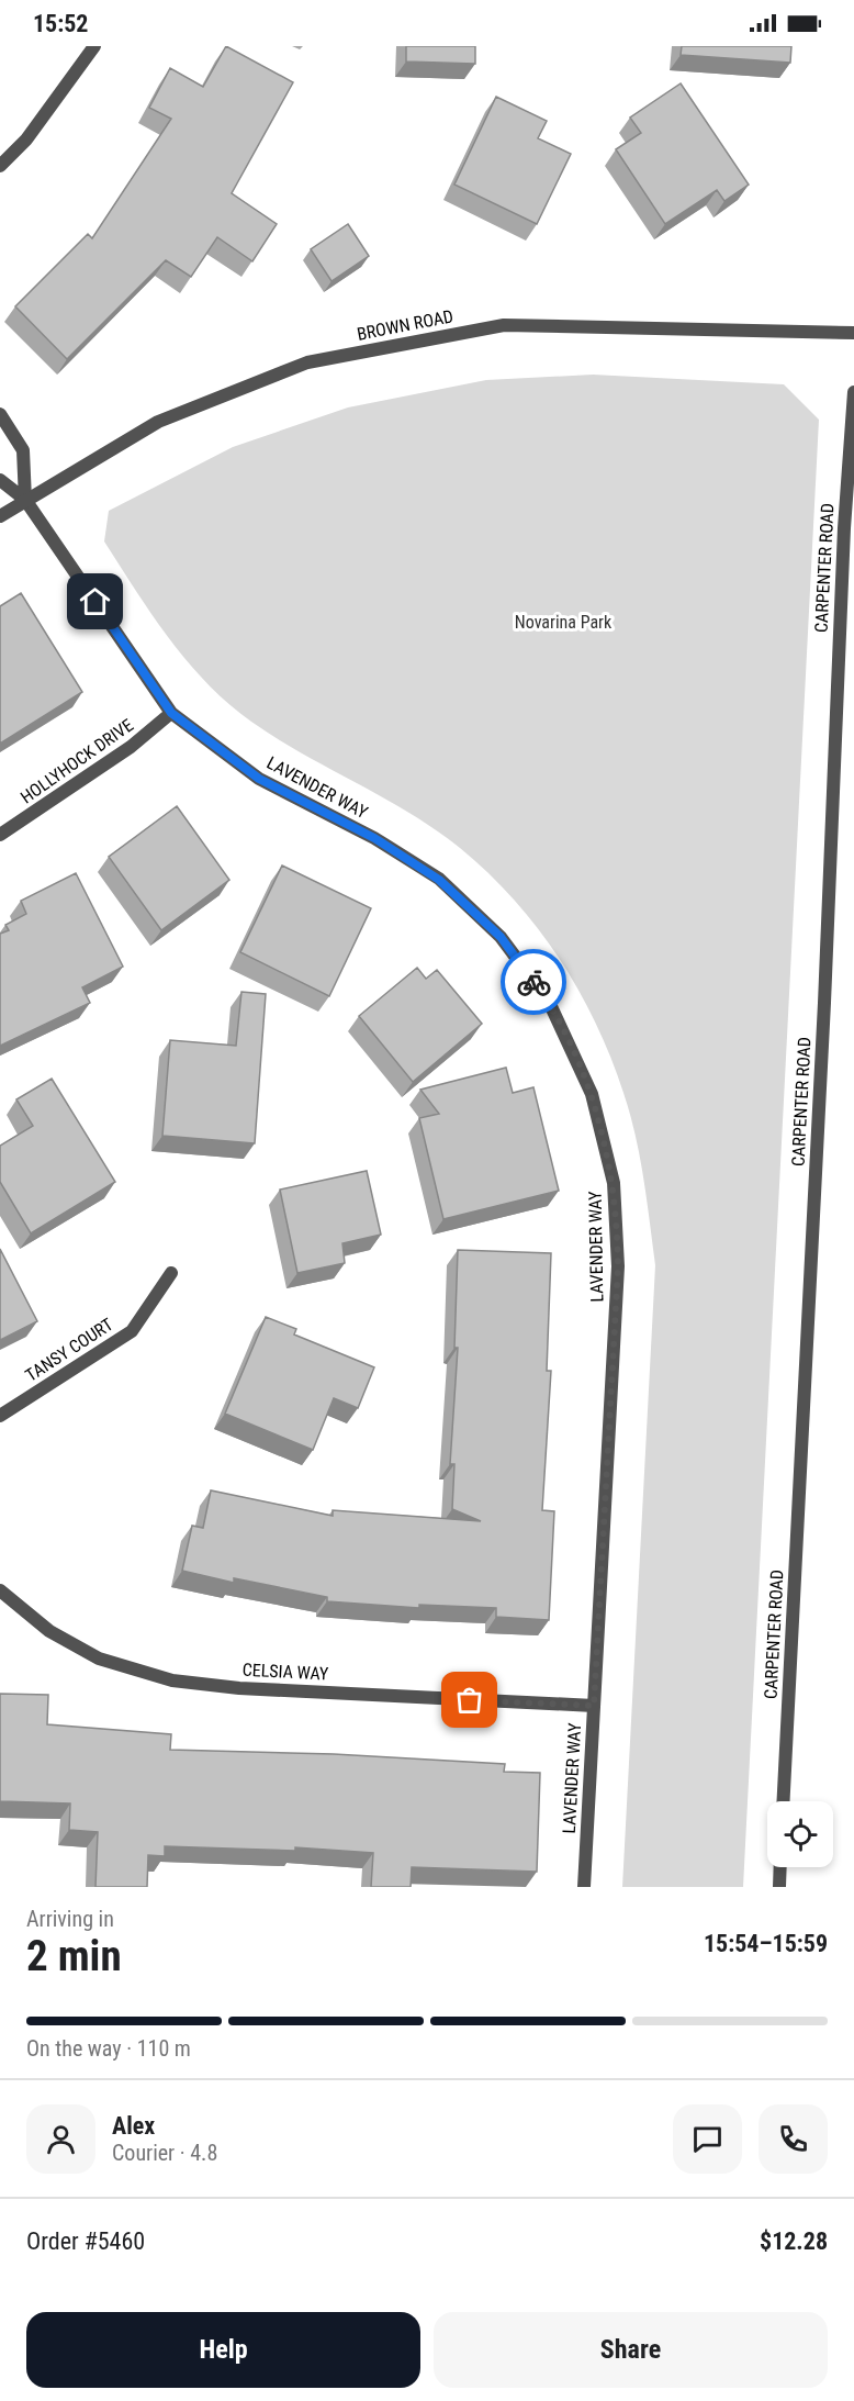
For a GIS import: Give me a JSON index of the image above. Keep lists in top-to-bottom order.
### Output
{
  "streets": {
    "street": [
      "BROWN ROAD",
      "CARPENTER ROAD",
      "HOLLYHOCK DRIVE",
      "LAVENDER WAY",
      "TANSY COURT",
      "CELSIA WAY"
    ]
  },
  "crossings": [
    ["BROWN ROAD", "LAVENDER WAY"],
    ["HOLLYHOCK DRIVE", "LAVENDER WAY"],
    ["LAVENDER WAY", "CELSIA WAY"]
  ],
  "parks": ["Novarina Park"],
  "page": {
    "status": "15:52",
    "heading": ["2 min", "Arriving in", "15:54–15:59"],
    "panel": [
      "Alex",
      "Courier · 4.8",
      "Order #5460",
      "$12.28"
    ],
    "bar": "On the way · 110 m",
    "buttons": ["Help", "Share"]
  }
}
